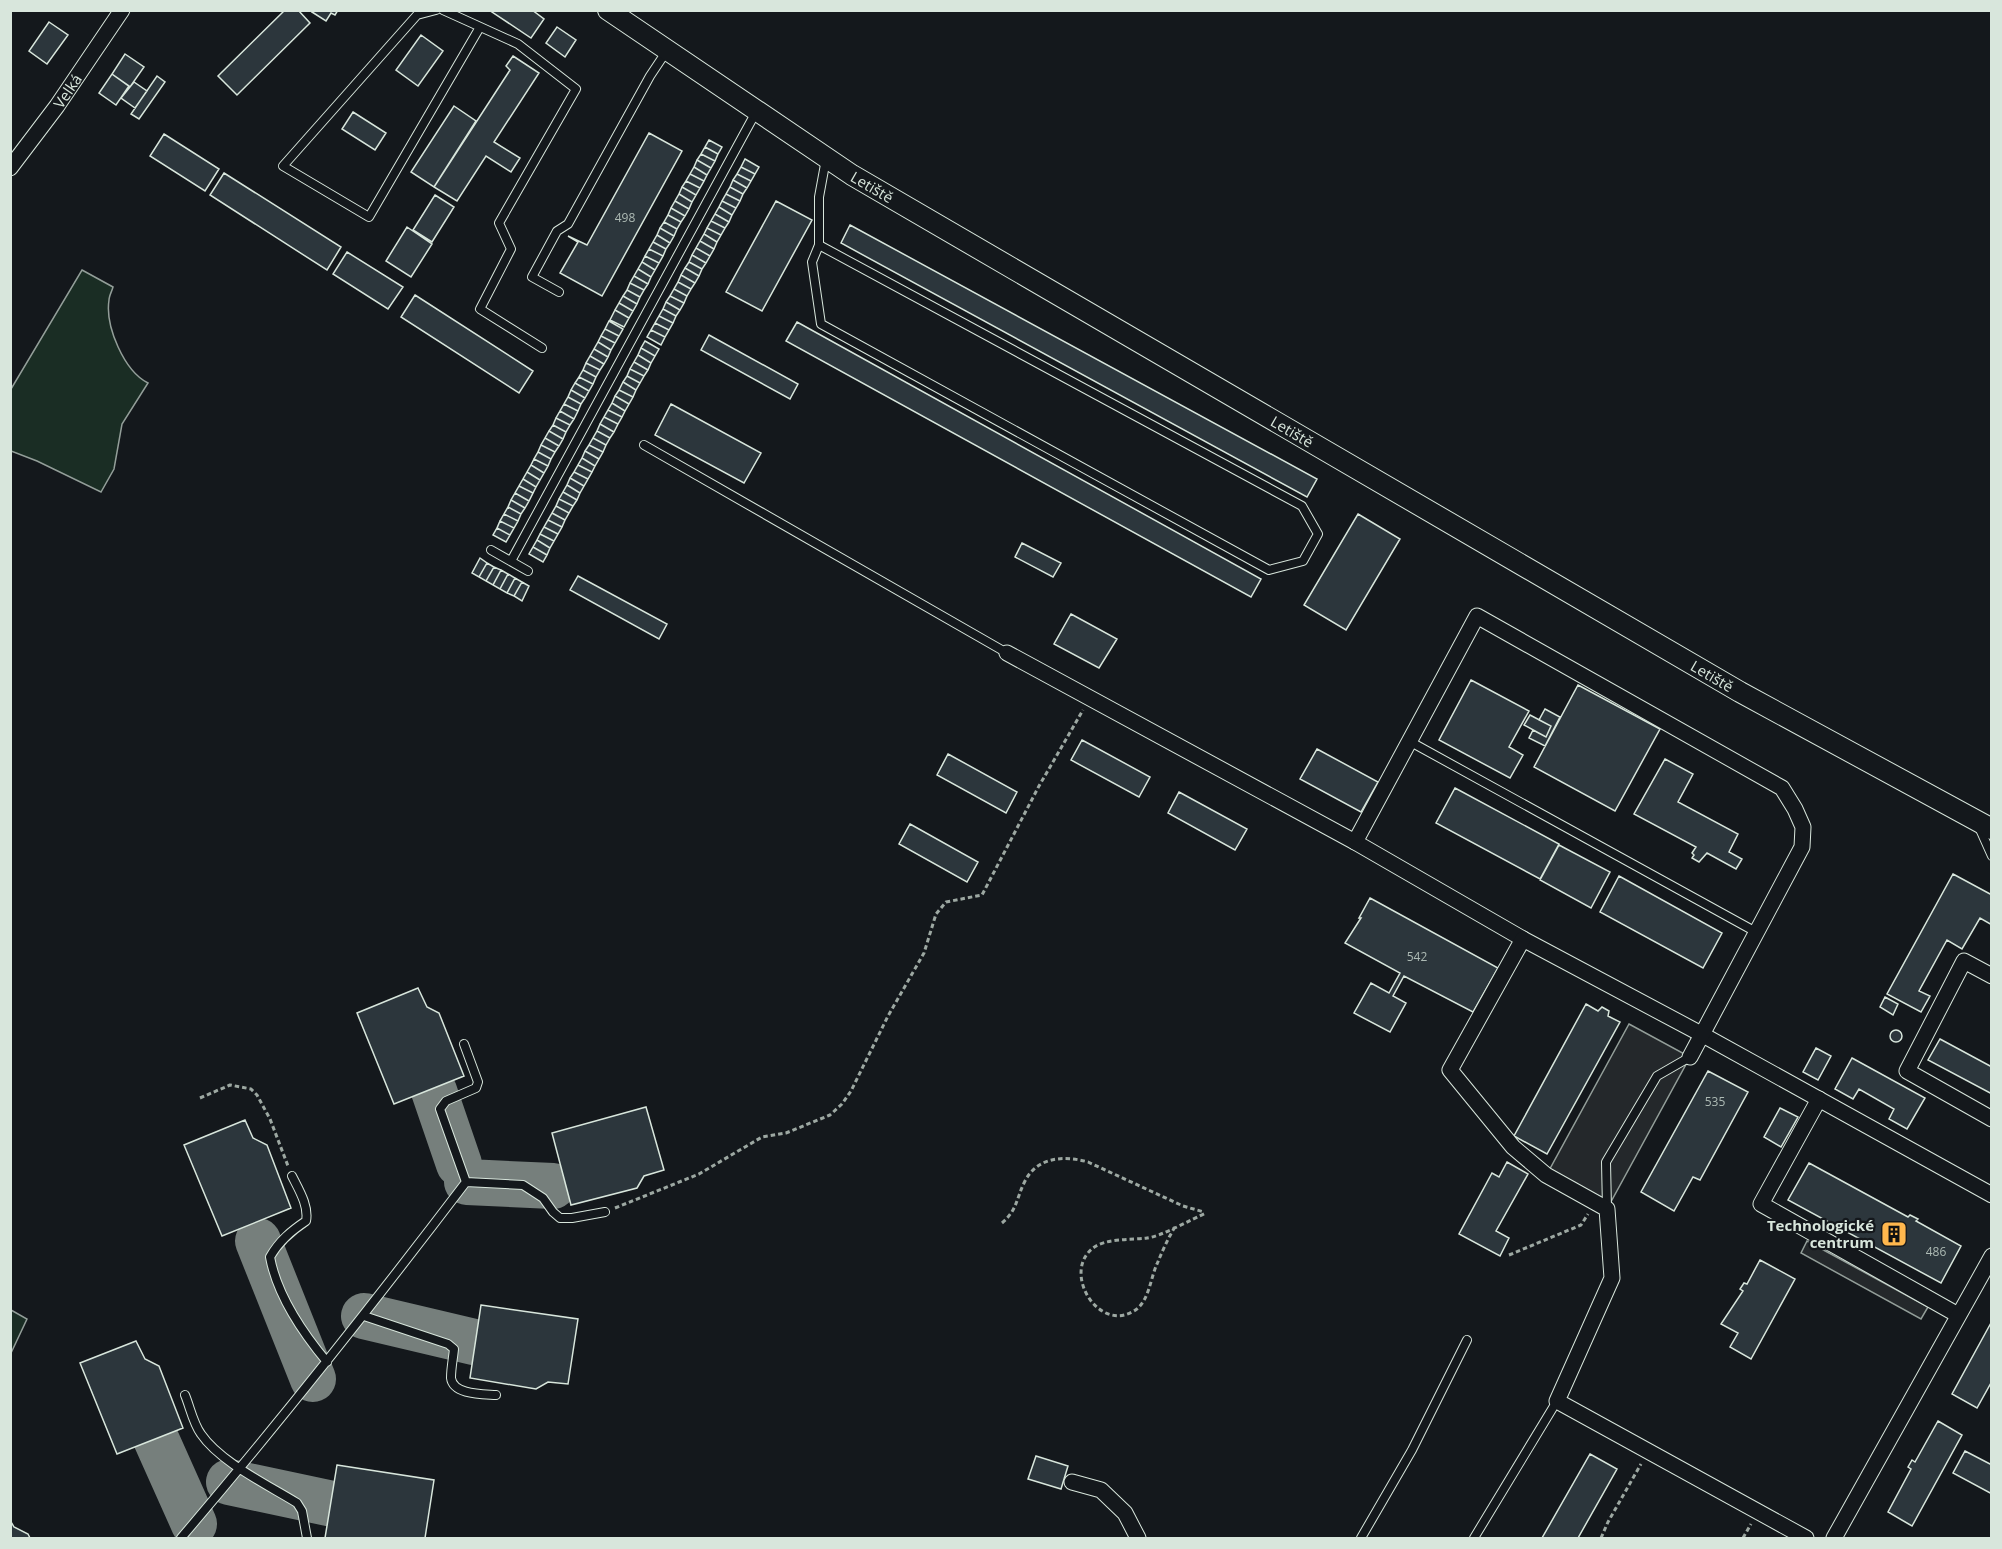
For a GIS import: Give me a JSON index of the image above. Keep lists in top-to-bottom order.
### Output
{
  "streets": {
    "street": ["Velká", "Letiště"]
  },
  "places": {
    "building": ["Technologické centrum"]
  },
  "house_numbers": [
    "498",
    "542",
    "535",
    "486"
  ]
}
